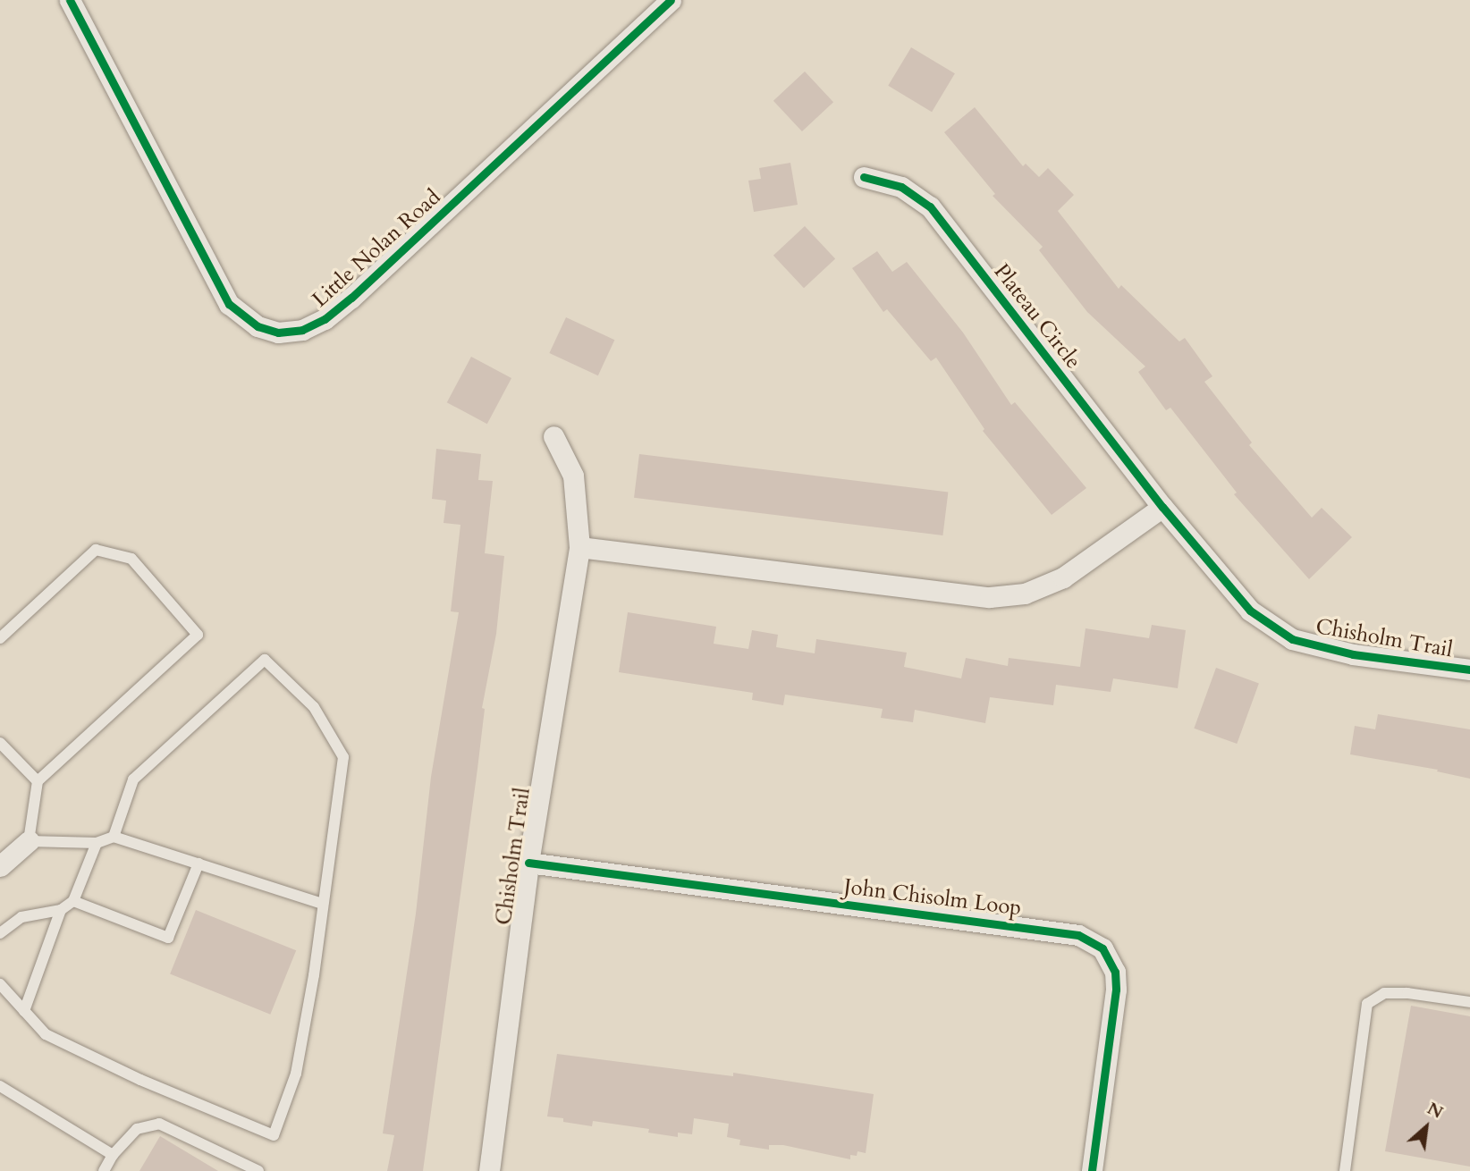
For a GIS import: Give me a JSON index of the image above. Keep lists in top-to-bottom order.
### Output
{
  "streets": {
    "street": [
      "Little Nolan Road",
      "Plateau Circle",
      "Chisholm Trail",
      "John Chisolm Loop"
    ]
  },
  "crossings": [
    ["Plateau Circle", "Chisholm Trail"],
    ["Chisholm Trail", "John Chisolm Loop"]
  ],
  "north": "top right"
}
